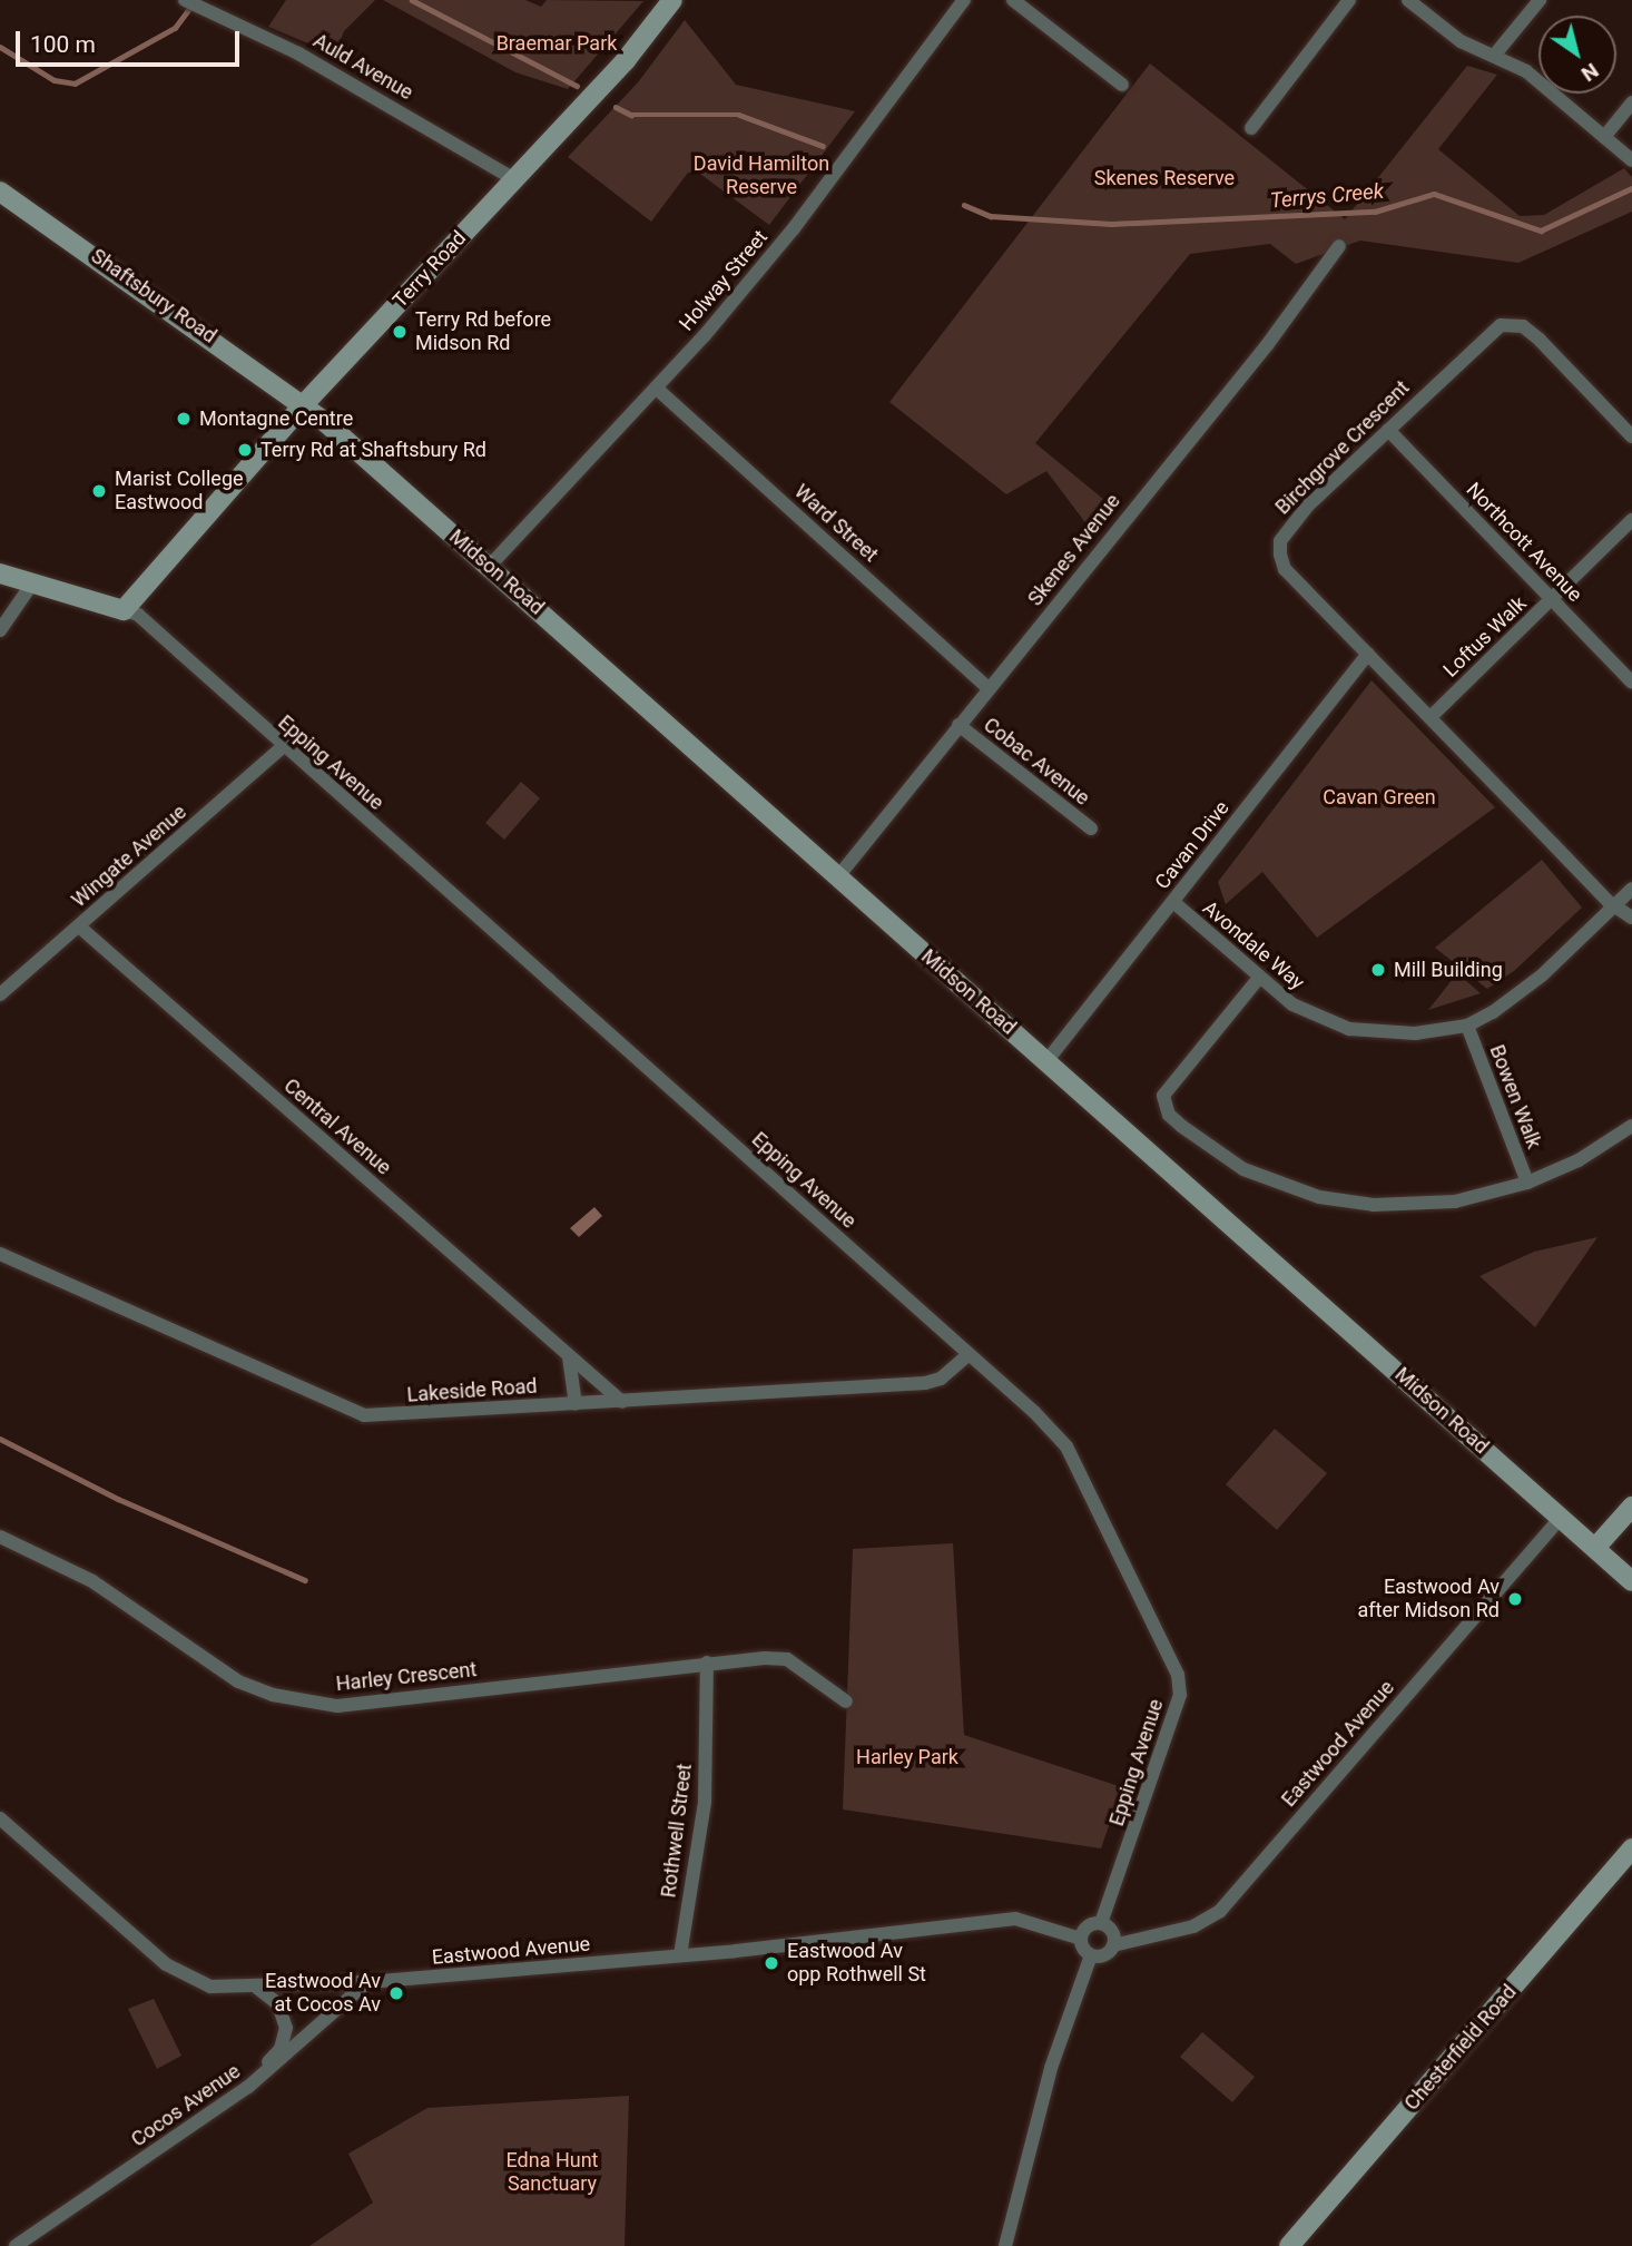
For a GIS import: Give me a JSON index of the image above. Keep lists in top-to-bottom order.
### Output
{
  "streets": {
    "street": [
      "Auld Avenue",
      "Terry Road",
      "Holway Street",
      "Shaftsbury Road",
      "Birchgrove Crescent",
      "Ward Street",
      "Northcott Avenue",
      "Skenes Avenue",
      "Midson Road",
      "Loftus Walk",
      "Cobac Avenue",
      "Epping Avenue",
      "Cavan Drive",
      "Wingate Avenue",
      "Avondale Way",
      "Bowen Walk",
      "Central Avenue",
      "Lakeside Road",
      "Harley Crescent",
      "Eastwood Avenue",
      "Rothwell Street",
      "Chesterfield Road",
      "Cocos Avenue"
    ]
  },
  "crossings": [
    ["Auld Avenue", "Terry Road"],
    ["Terry Road", "Shaftsbury Road"],
    ["Terry Road", "Midson Road"],
    ["Terry Road", "Epping Avenue"],
    ["Holway Street", "Ward Street"],
    ["Holway Street", "Midson Road"],
    ["Shaftsbury Road", "Midson Road"],
    ["Birchgrove Crescent", "Northcott Avenue"],
    ["Birchgrove Crescent", "Loftus Walk"],
    ["Birchgrove Crescent", "Cavan Drive"],
    ["Birchgrove Crescent", "Avondale Way"],
    ["Ward Street", "Skenes Avenue"],
    ["Northcott Avenue", "Loftus Walk"],
    ["Skenes Avenue", "Midson Road"],
    ["Skenes Avenue", "Cobac Avenue"],
    ["Midson Road", "Cavan Drive"],
    ["Midson Road", "Eastwood Avenue"],
    ["Epping Avenue", "Wingate Avenue"],
    ["Epping Avenue", "Lakeside Road"],
    ["Epping Avenue", "Eastwood Avenue"],
    ["Cavan Drive", "Avondale Way"],
    ["Wingate Avenue", "Central Avenue"],
    ["Avondale Way", "Bowen Walk"],
    ["Central Avenue", "Lakeside Road"],
    ["Harley Crescent", "Rothwell Street"],
    ["Eastwood Avenue", "Rothwell Street"],
    ["Eastwood Avenue", "Cocos Avenue"]
  ],
  "water": ["Terrys Creek"],
  "parks": [
    "Braemar Park",
    "David Hamilton Reserve",
    "Skenes Reserve",
    "Cavan Green",
    "Harley Park",
    "Edna Hunt Sanctuary"
  ],
  "places": [
    "Terry Rd before Midson Rd",
    "Montagne Centre",
    "Terry Rd at Shaftsbury Rd",
    "Marist College Eastwood",
    "Mill Building",
    "Eastwood Av after Midson Rd",
    "Eastwood Av opp Rothwell St",
    "Eastwood Av at Cocos Av"
  ],
  "scale_bar": "100 m",
  "north": "bottom right"
}
